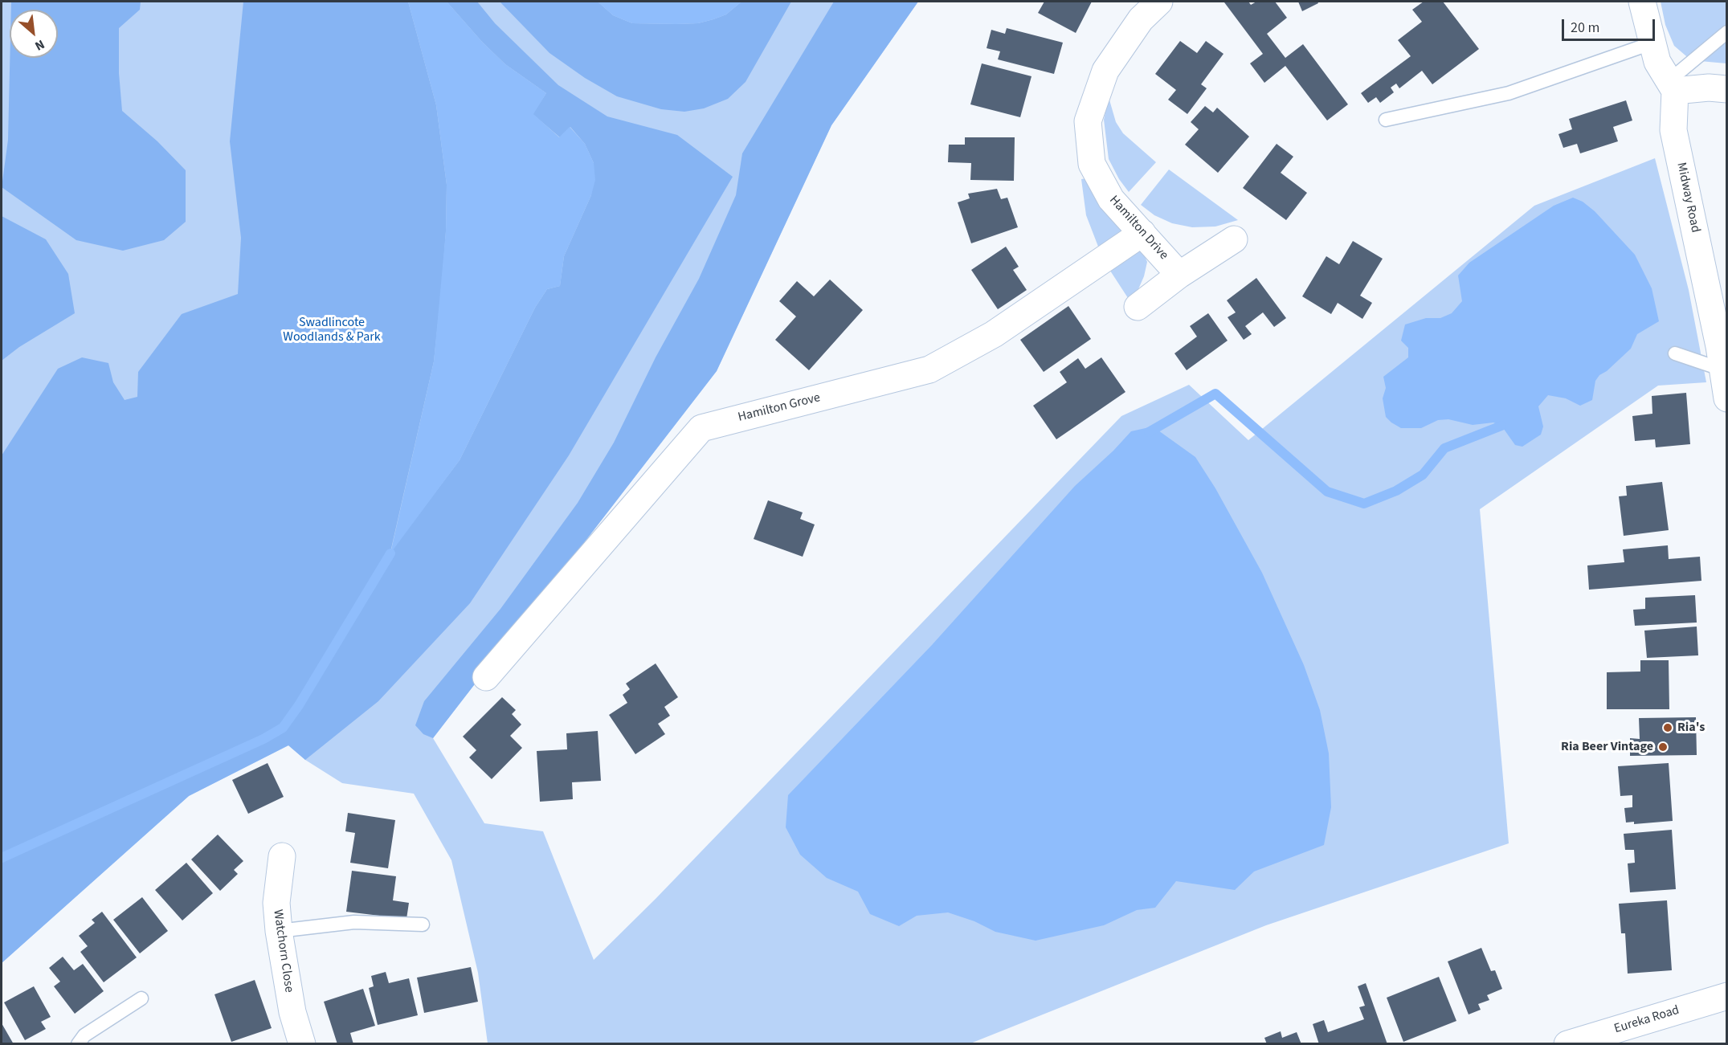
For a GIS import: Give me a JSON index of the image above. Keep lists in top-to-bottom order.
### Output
{
  "streets": {
    "street": [
      "Midway Road",
      "Hamilton Drive",
      "Hamilton Grove",
      "Watchorn Close",
      "Eureka Road"
    ]
  },
  "crossings": [
    ["Hamilton Drive", "Hamilton Grove"]
  ],
  "parks": ["Swadlincote Woodlands & Park"],
  "places": ["Ria's", "Ria Beer Vintage"],
  "scale_bar": "20 m",
  "north": "bottom right"
}
